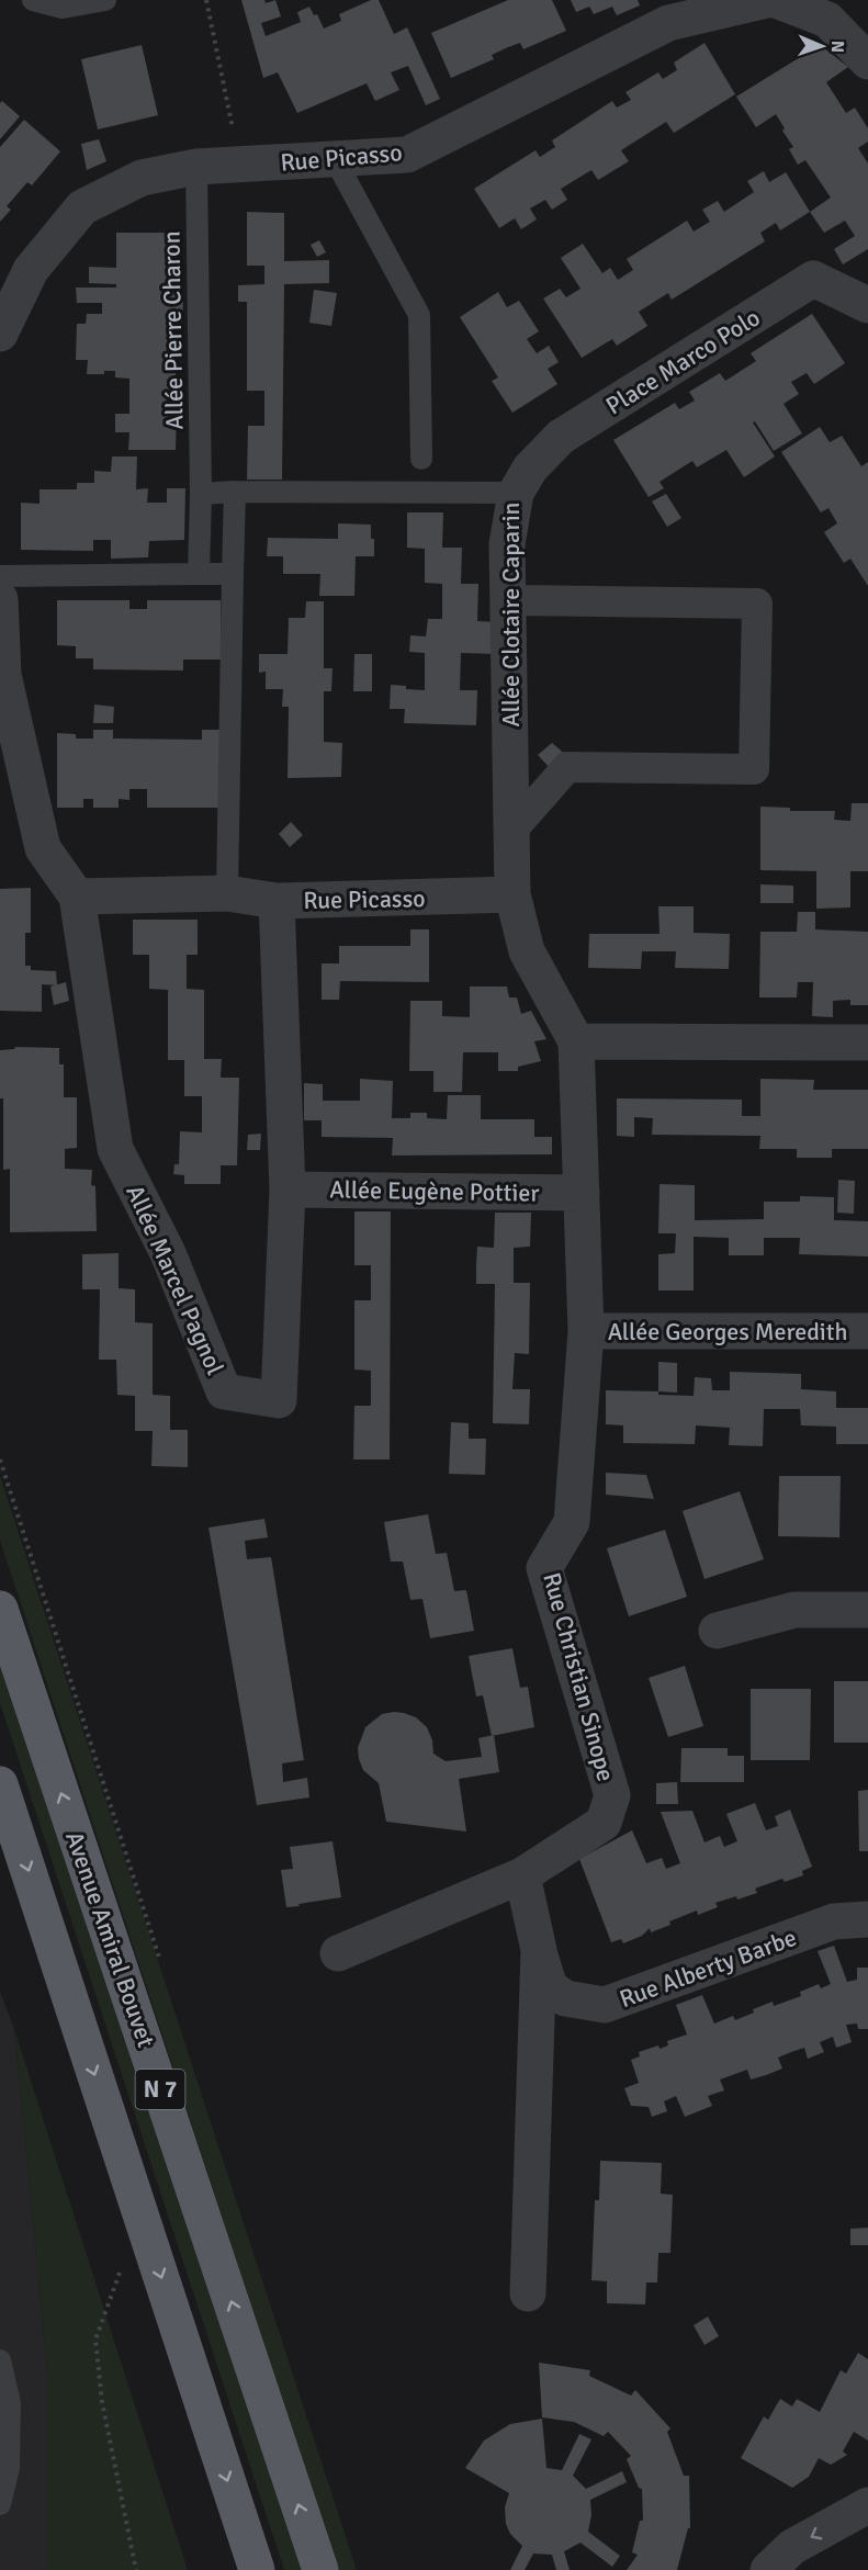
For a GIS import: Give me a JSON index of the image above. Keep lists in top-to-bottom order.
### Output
{
  "streets": {
    "main road": ["Avenue Amiral Bouvet", "N 7"],
    "street": [
      "Rue Picasso",
      "Place Marco Polo",
      "Allée Clotaire Caparin",
      "Allée Eugène Pottier",
      "Allée Marcel Pagnol",
      "Allée Georges Meredith",
      "Rue Christian Sinope",
      "Rue Alberty Barbe"
    ],
    "lane": ["Allée Pierre Charon"]
  },
  "crossings": [
    ["Rue Picasso", "Allée Pierre Charon"],
    ["Rue Picasso", "Allée Clotaire Caparin"],
    ["Rue Picasso", "Allée Marcel Pagnol"],
    ["Allée Pierre Charon", "Allée Clotaire Caparin"],
    ["Place Marco Polo", "Allée Clotaire Caparin"],
    ["Allée Eugène Pottier", "Allée Marcel Pagnol"],
    ["Allée Eugène Pottier", "Rue Christian Sinope"],
    ["Allée Georges Meredith", "Rue Christian Sinope"]
  ],
  "north": "right"
}
